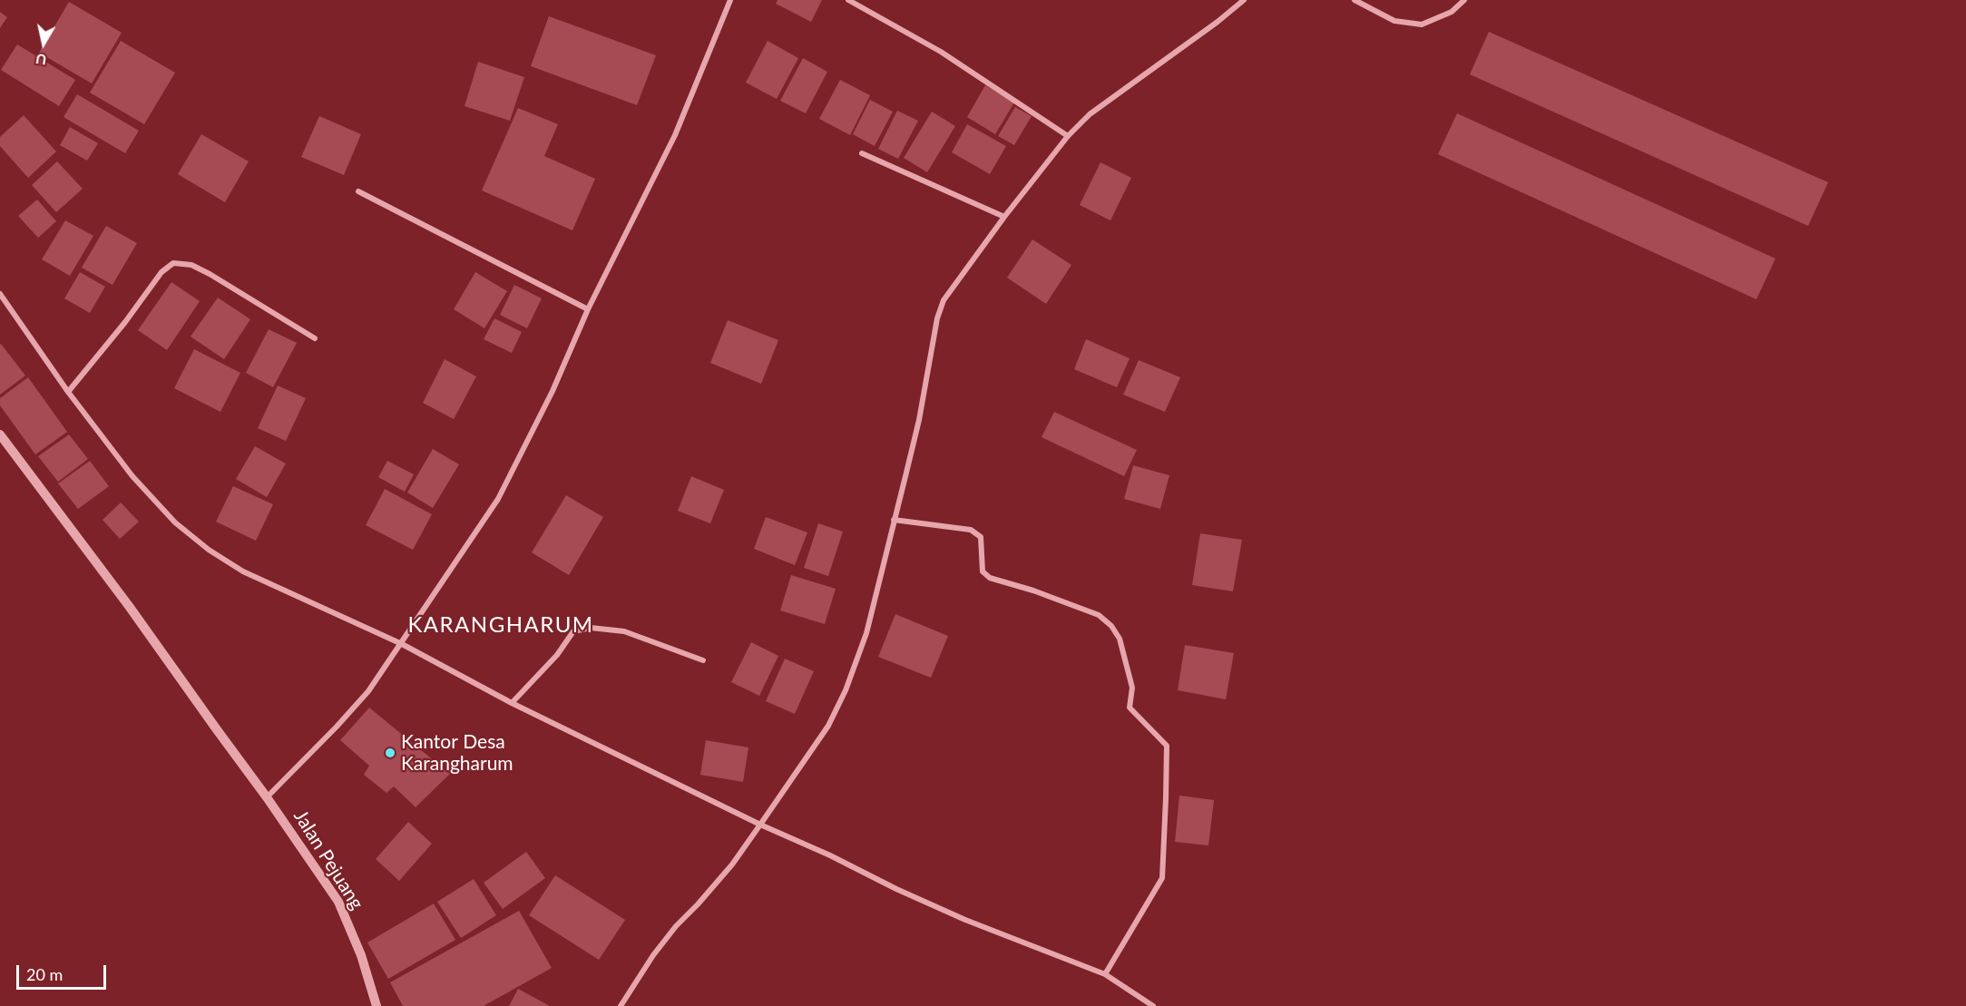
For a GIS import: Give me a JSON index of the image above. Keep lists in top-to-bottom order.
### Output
{
  "streets": {
    "street": ["Jalan Pejuang"]
  },
  "districts": ["KARANGHARUM"],
  "places": ["Kantor Desa Karangharum"],
  "scale_bar": "20 m",
  "north": "bottom"
}
